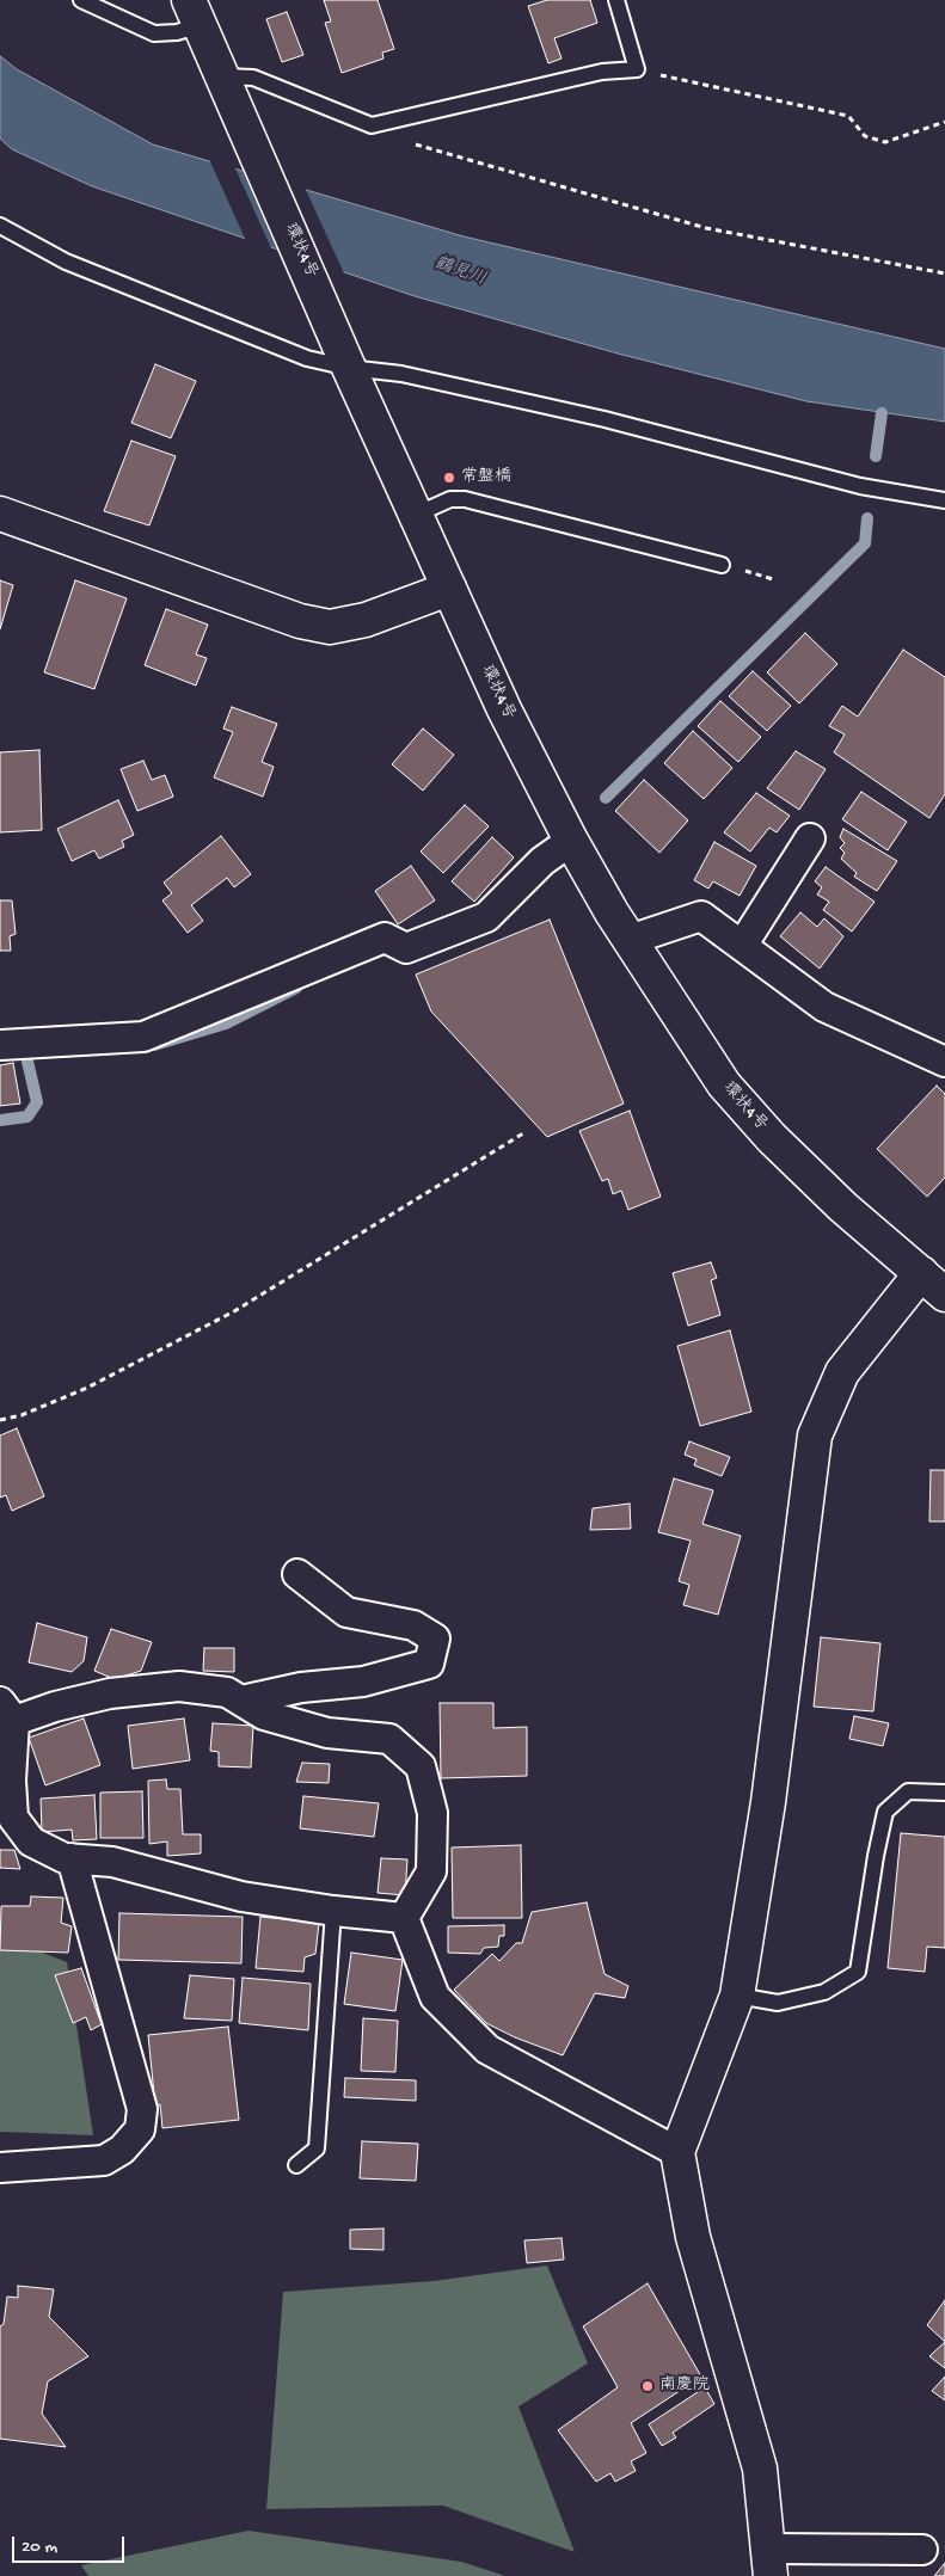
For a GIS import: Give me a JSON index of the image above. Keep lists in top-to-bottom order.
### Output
{
  "streets": {
    "street": ["環状4号"]
  },
  "water": ["鶴見川"],
  "places": ["常盤橋", "南慶院"],
  "scale_bar": "20 m"
}
